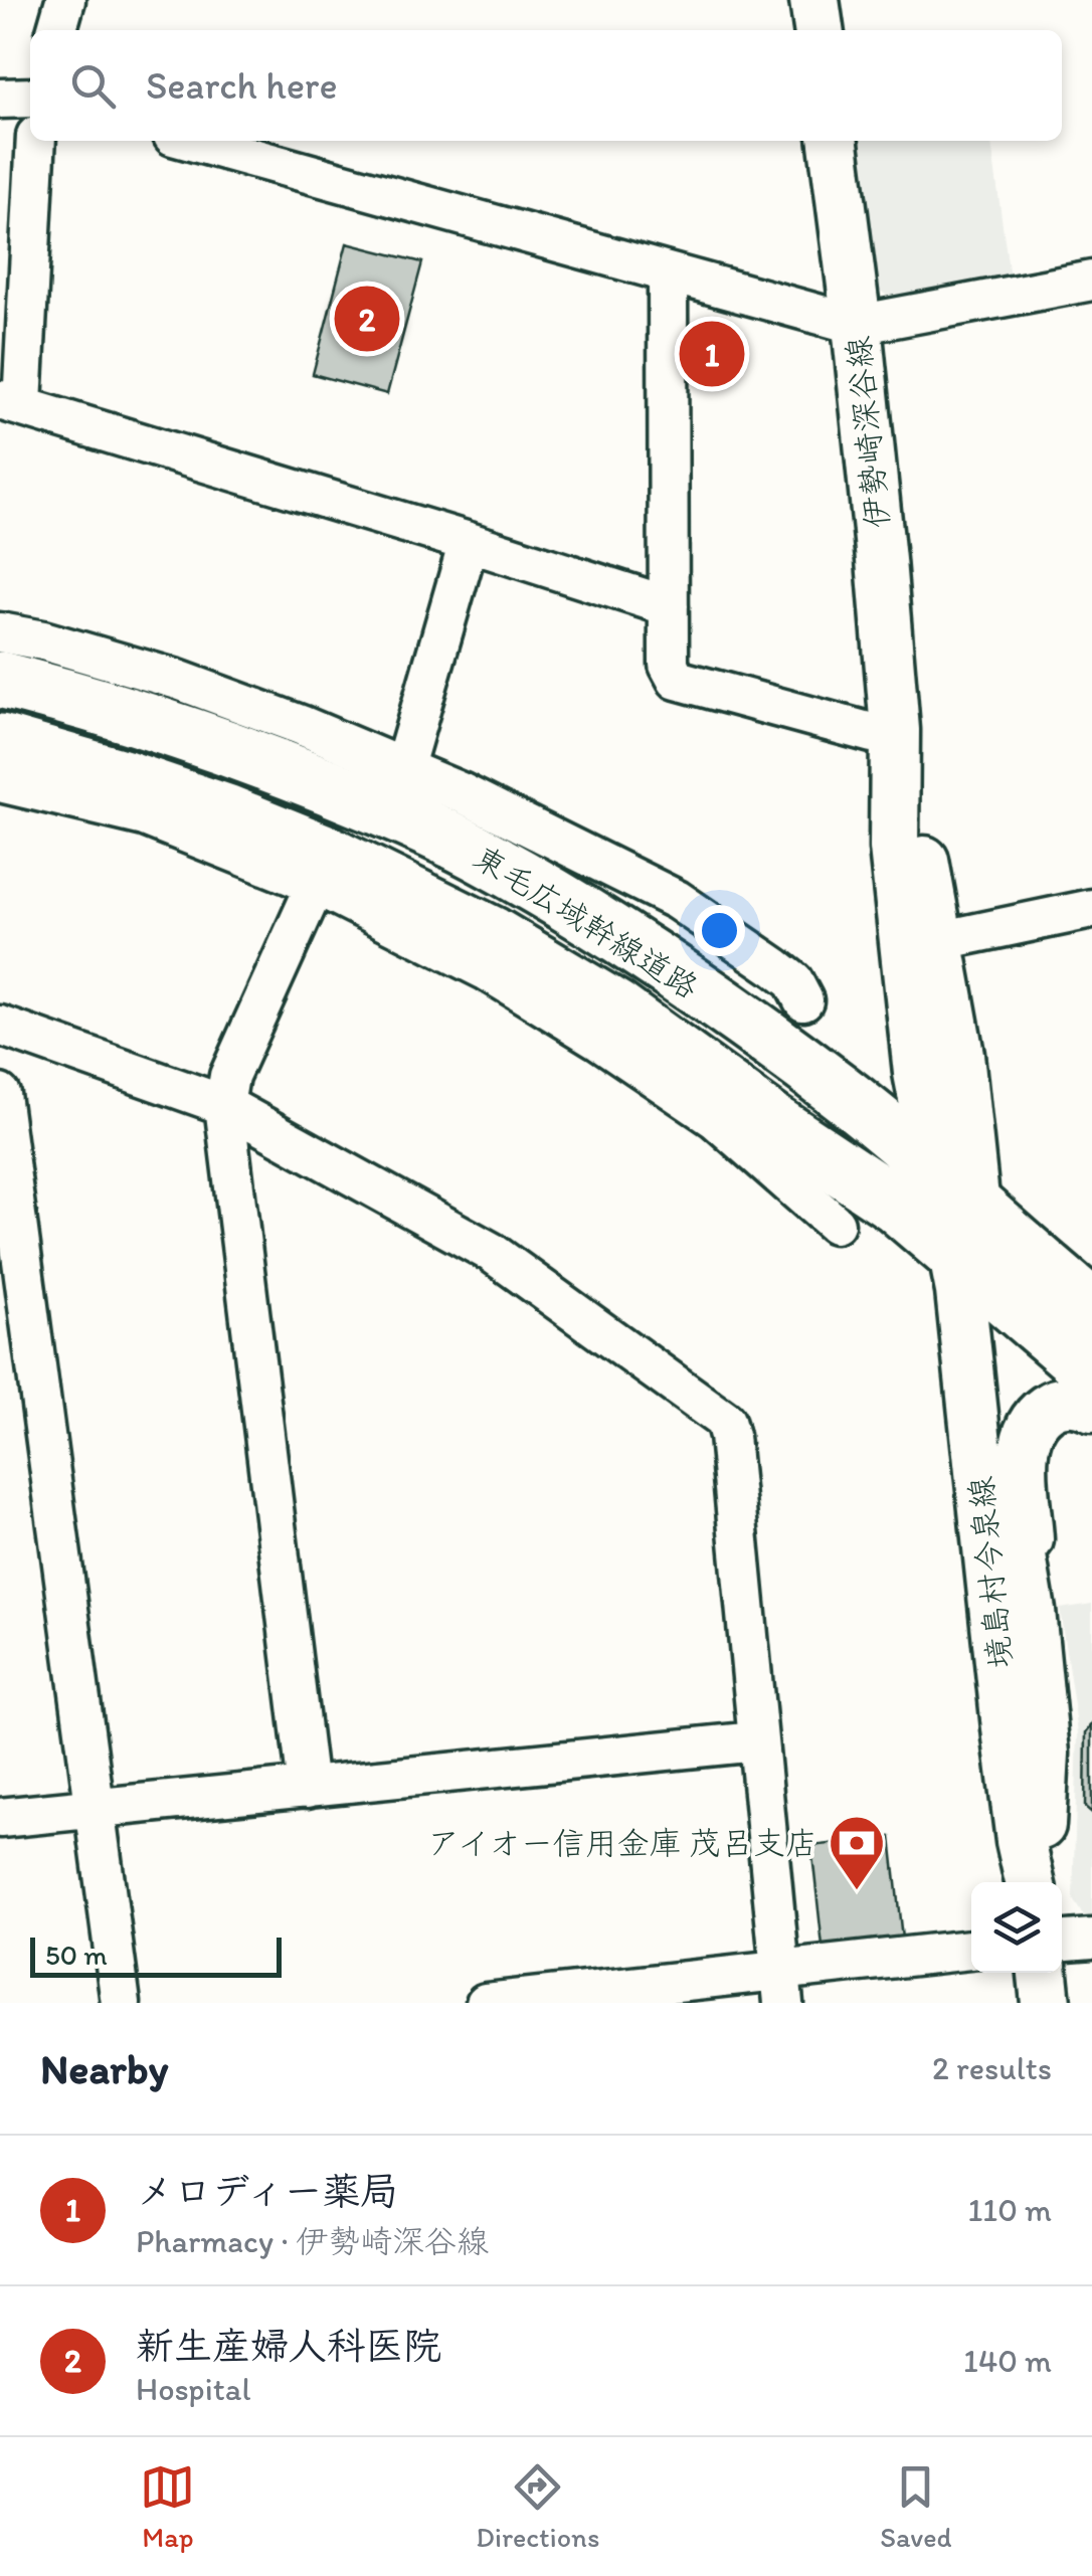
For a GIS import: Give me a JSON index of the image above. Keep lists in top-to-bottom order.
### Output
{
  "streets": {
    "highway": ["東毛広域幹線道路"],
    "main road": ["伊勢崎深谷線", "境島村今泉線"]
  },
  "crossings": [
    ["伊勢崎深谷線", "東毛広域幹線道路"],
    ["伊勢崎深谷線", "境島村今泉線"],
    ["東毛広域幹線道路", "境島村今泉線"]
  ],
  "places": {
    "bank": ["アイオー信用金庫 茂呂支店"]
  },
  "scale_bar": "50 m",
  "page": {
    "search": "Search here",
    "pins": ["2", "1"],
    "scale": "50 m",
    "heading": ["Nearby", "2 results"],
    "list": [
      {
        "mark": "1",
        "name": "メロディー薬局",
        "note": "Pharmacy · 伊勢崎深谷線",
        "value": "110 m"
      },
      {
        "mark": "2",
        "name": "新生産婦人科医院",
        "note": "Hospital",
        "value": "140 m"
      }
    ],
    "nav": ["Map", "Directions", "Saved"]
  }
}
